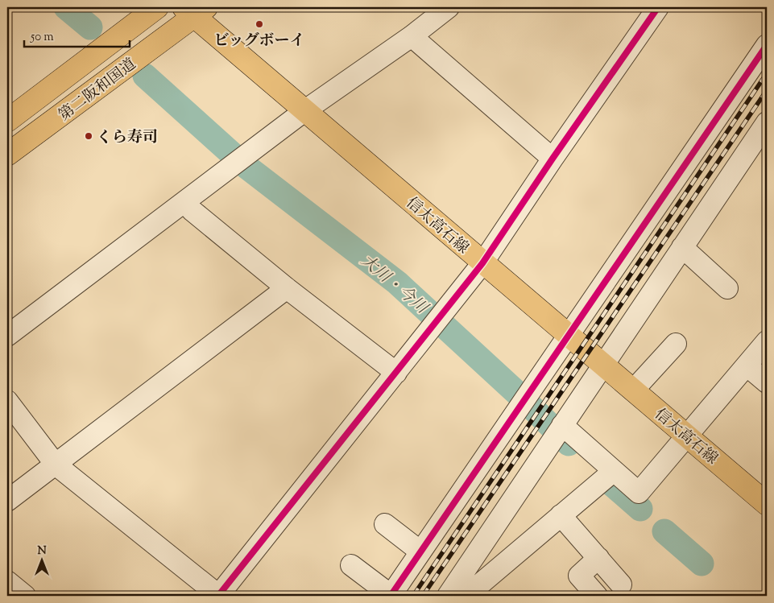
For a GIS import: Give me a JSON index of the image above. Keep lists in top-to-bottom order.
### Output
{
  "streets": {
    "main road": ["第二阪和国道", "信太高石線"]
  },
  "crossings": [
    ["第二阪和国道", "信太高石線"]
  ],
  "water": ["大川・今川"],
  "places": ["ビッグボーイ", "くら寿司"],
  "scale_bar": "50 m",
  "north": "top"
}
